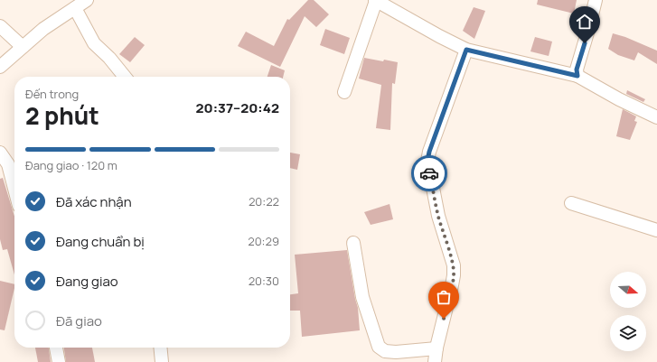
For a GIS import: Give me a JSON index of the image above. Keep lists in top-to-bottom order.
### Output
{
  "north": "right",
  "page": {
    "heading": ["2 phút", "Đến trong", "20:37–20:42"],
    "bar": "Đang giao · 120 m",
    "list": [
      ["Đã xác nhận", "20:22"],
      ["Đang chuẩn bị", "20:29"],
      ["Đang giao", "20:30"],
      "Đã giao"
    ]
  }
}
